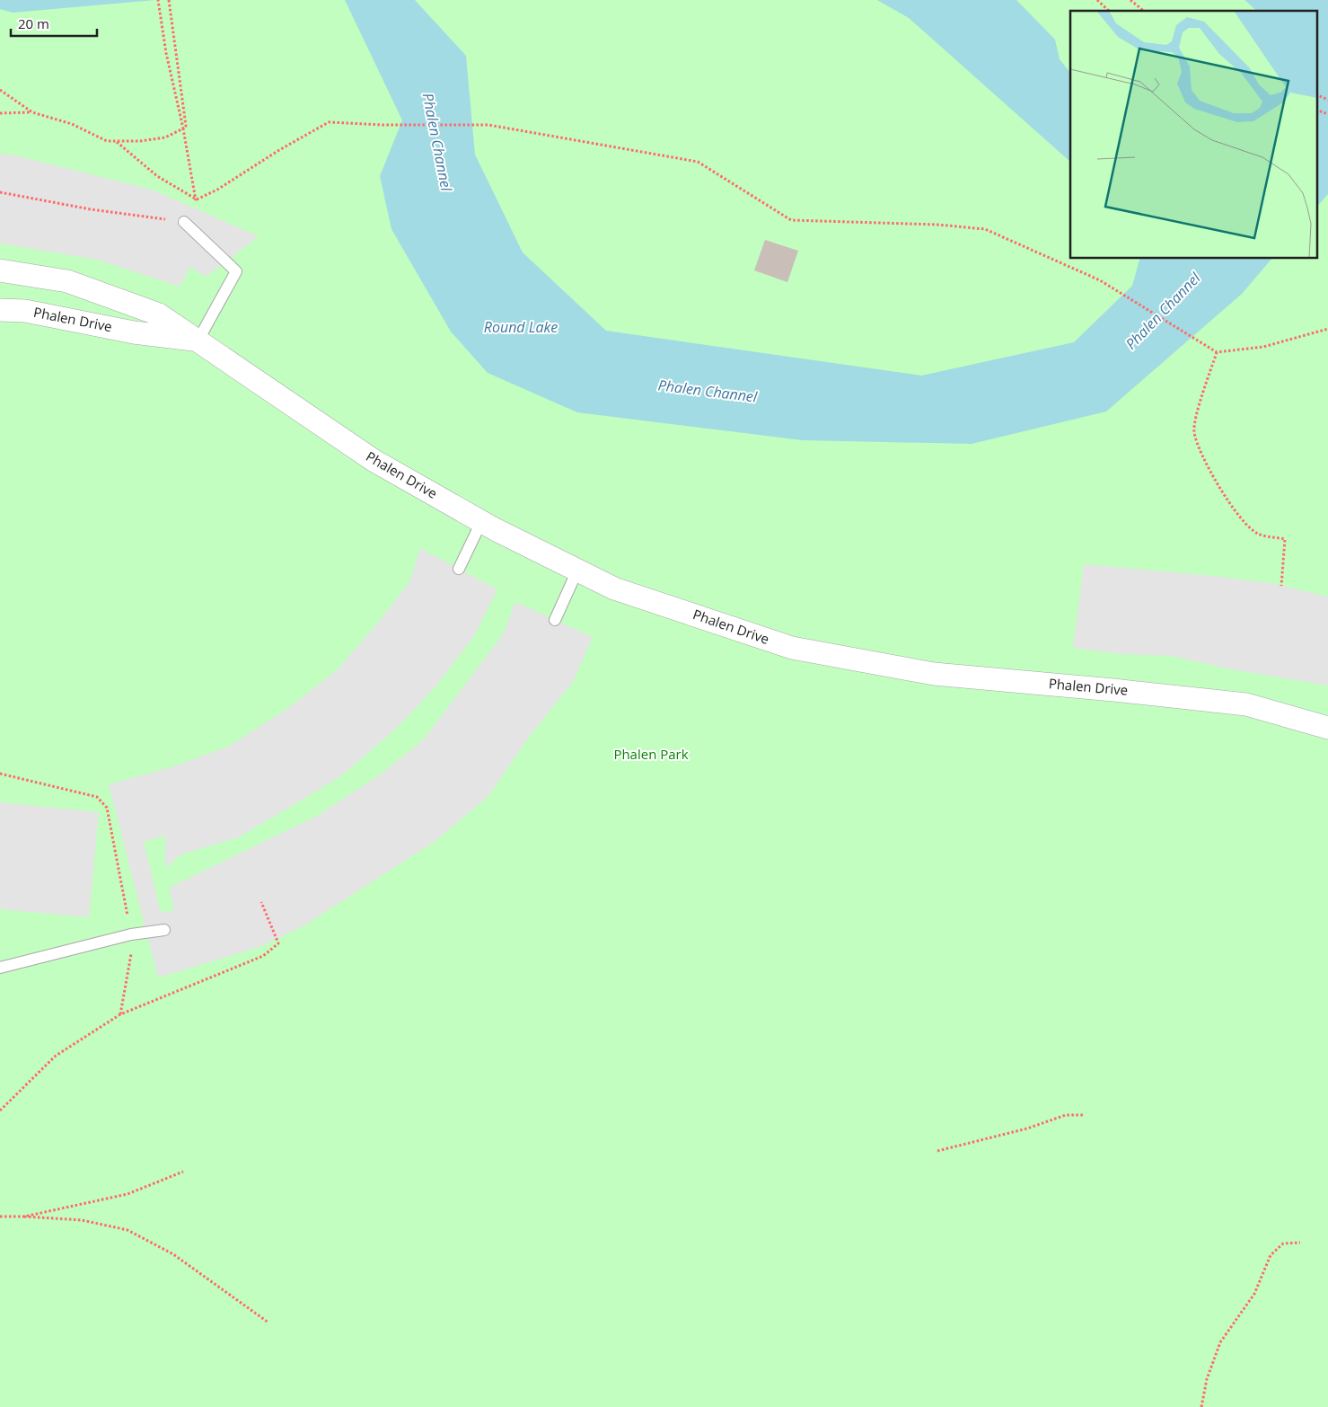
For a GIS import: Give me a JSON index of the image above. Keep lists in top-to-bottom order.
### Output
{
  "streets": {
    "street": ["Phalen Drive"]
  },
  "water": ["Phalen Channel", "Round Lake"],
  "parks": ["Phalen Park"],
  "scale_bar": "20 m"
}
